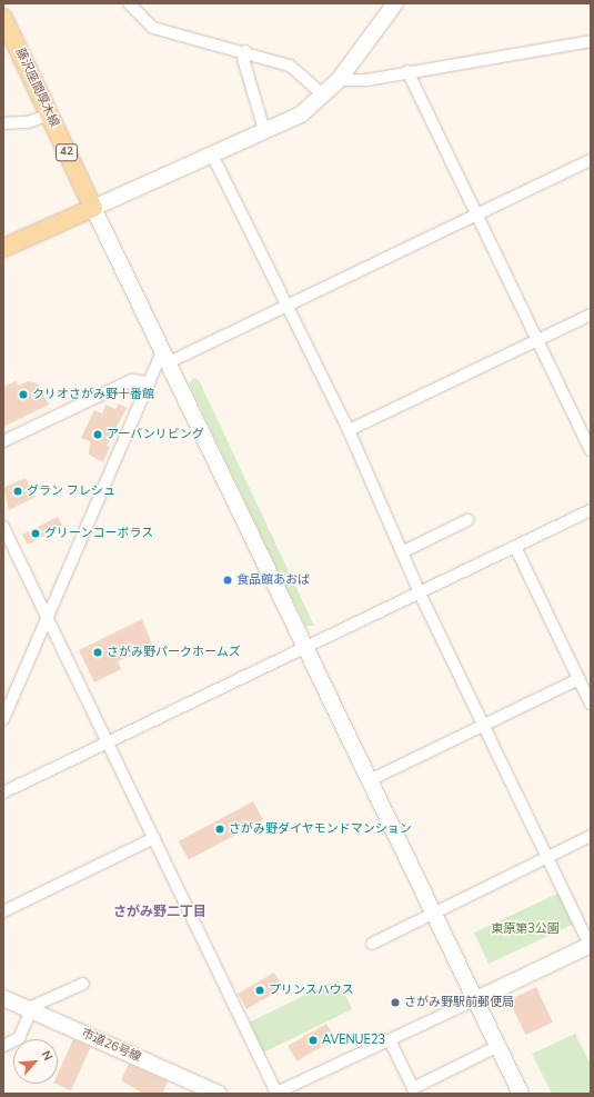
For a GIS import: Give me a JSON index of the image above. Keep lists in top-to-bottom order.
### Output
{
  "streets": {
    "main road": ["藤沢座間厚木線", "42"],
    "street": ["市道26号線"]
  },
  "districts": ["さがみ野二丁目"],
  "parks": ["東原第3公園"],
  "places": [
    "クリオさがみ野十番館",
    "アーバンリビング",
    "グラン フレシュ",
    "グリーンコーポラス",
    "食品館あおば",
    "さがみ野パークホームズ",
    "さがみ野ダイヤモンドマンション",
    "プリンスハウス",
    "さがみ野駅前郵便局",
    "AVENUE23"
  ],
  "north": "top right"
}
